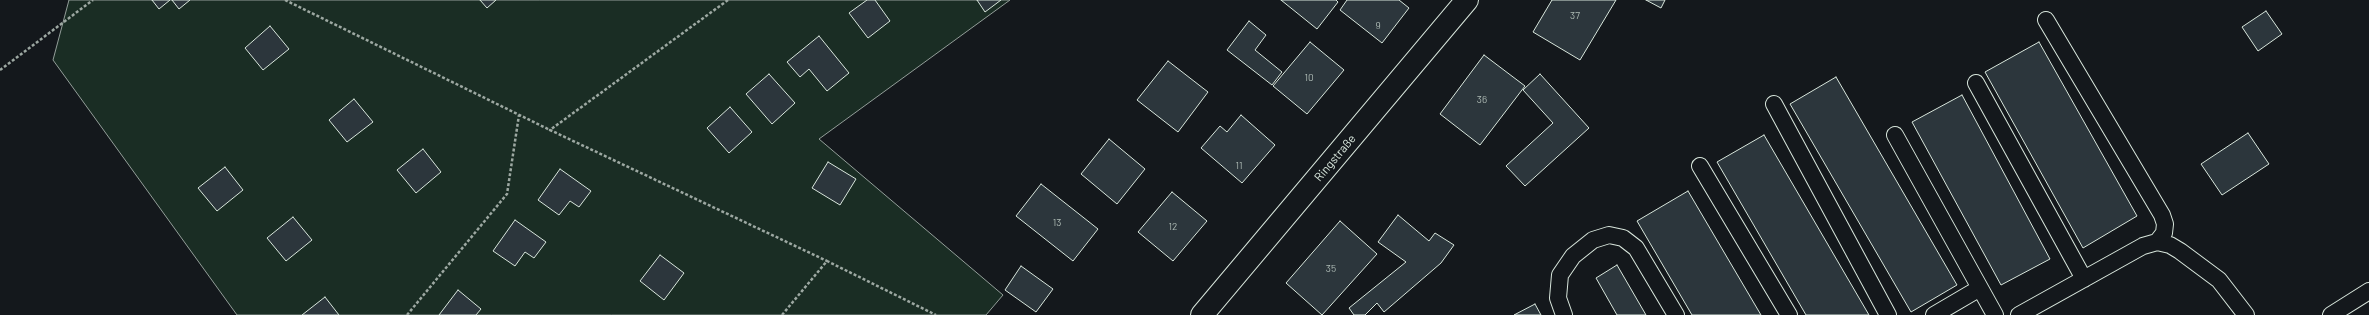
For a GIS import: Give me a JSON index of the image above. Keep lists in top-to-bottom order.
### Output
{
  "streets": {
    "street": ["Ringstraße"]
  },
  "house_numbers": [
    "37",
    "9",
    "10",
    "36",
    "11",
    "13",
    "12",
    "35"
  ]
}
